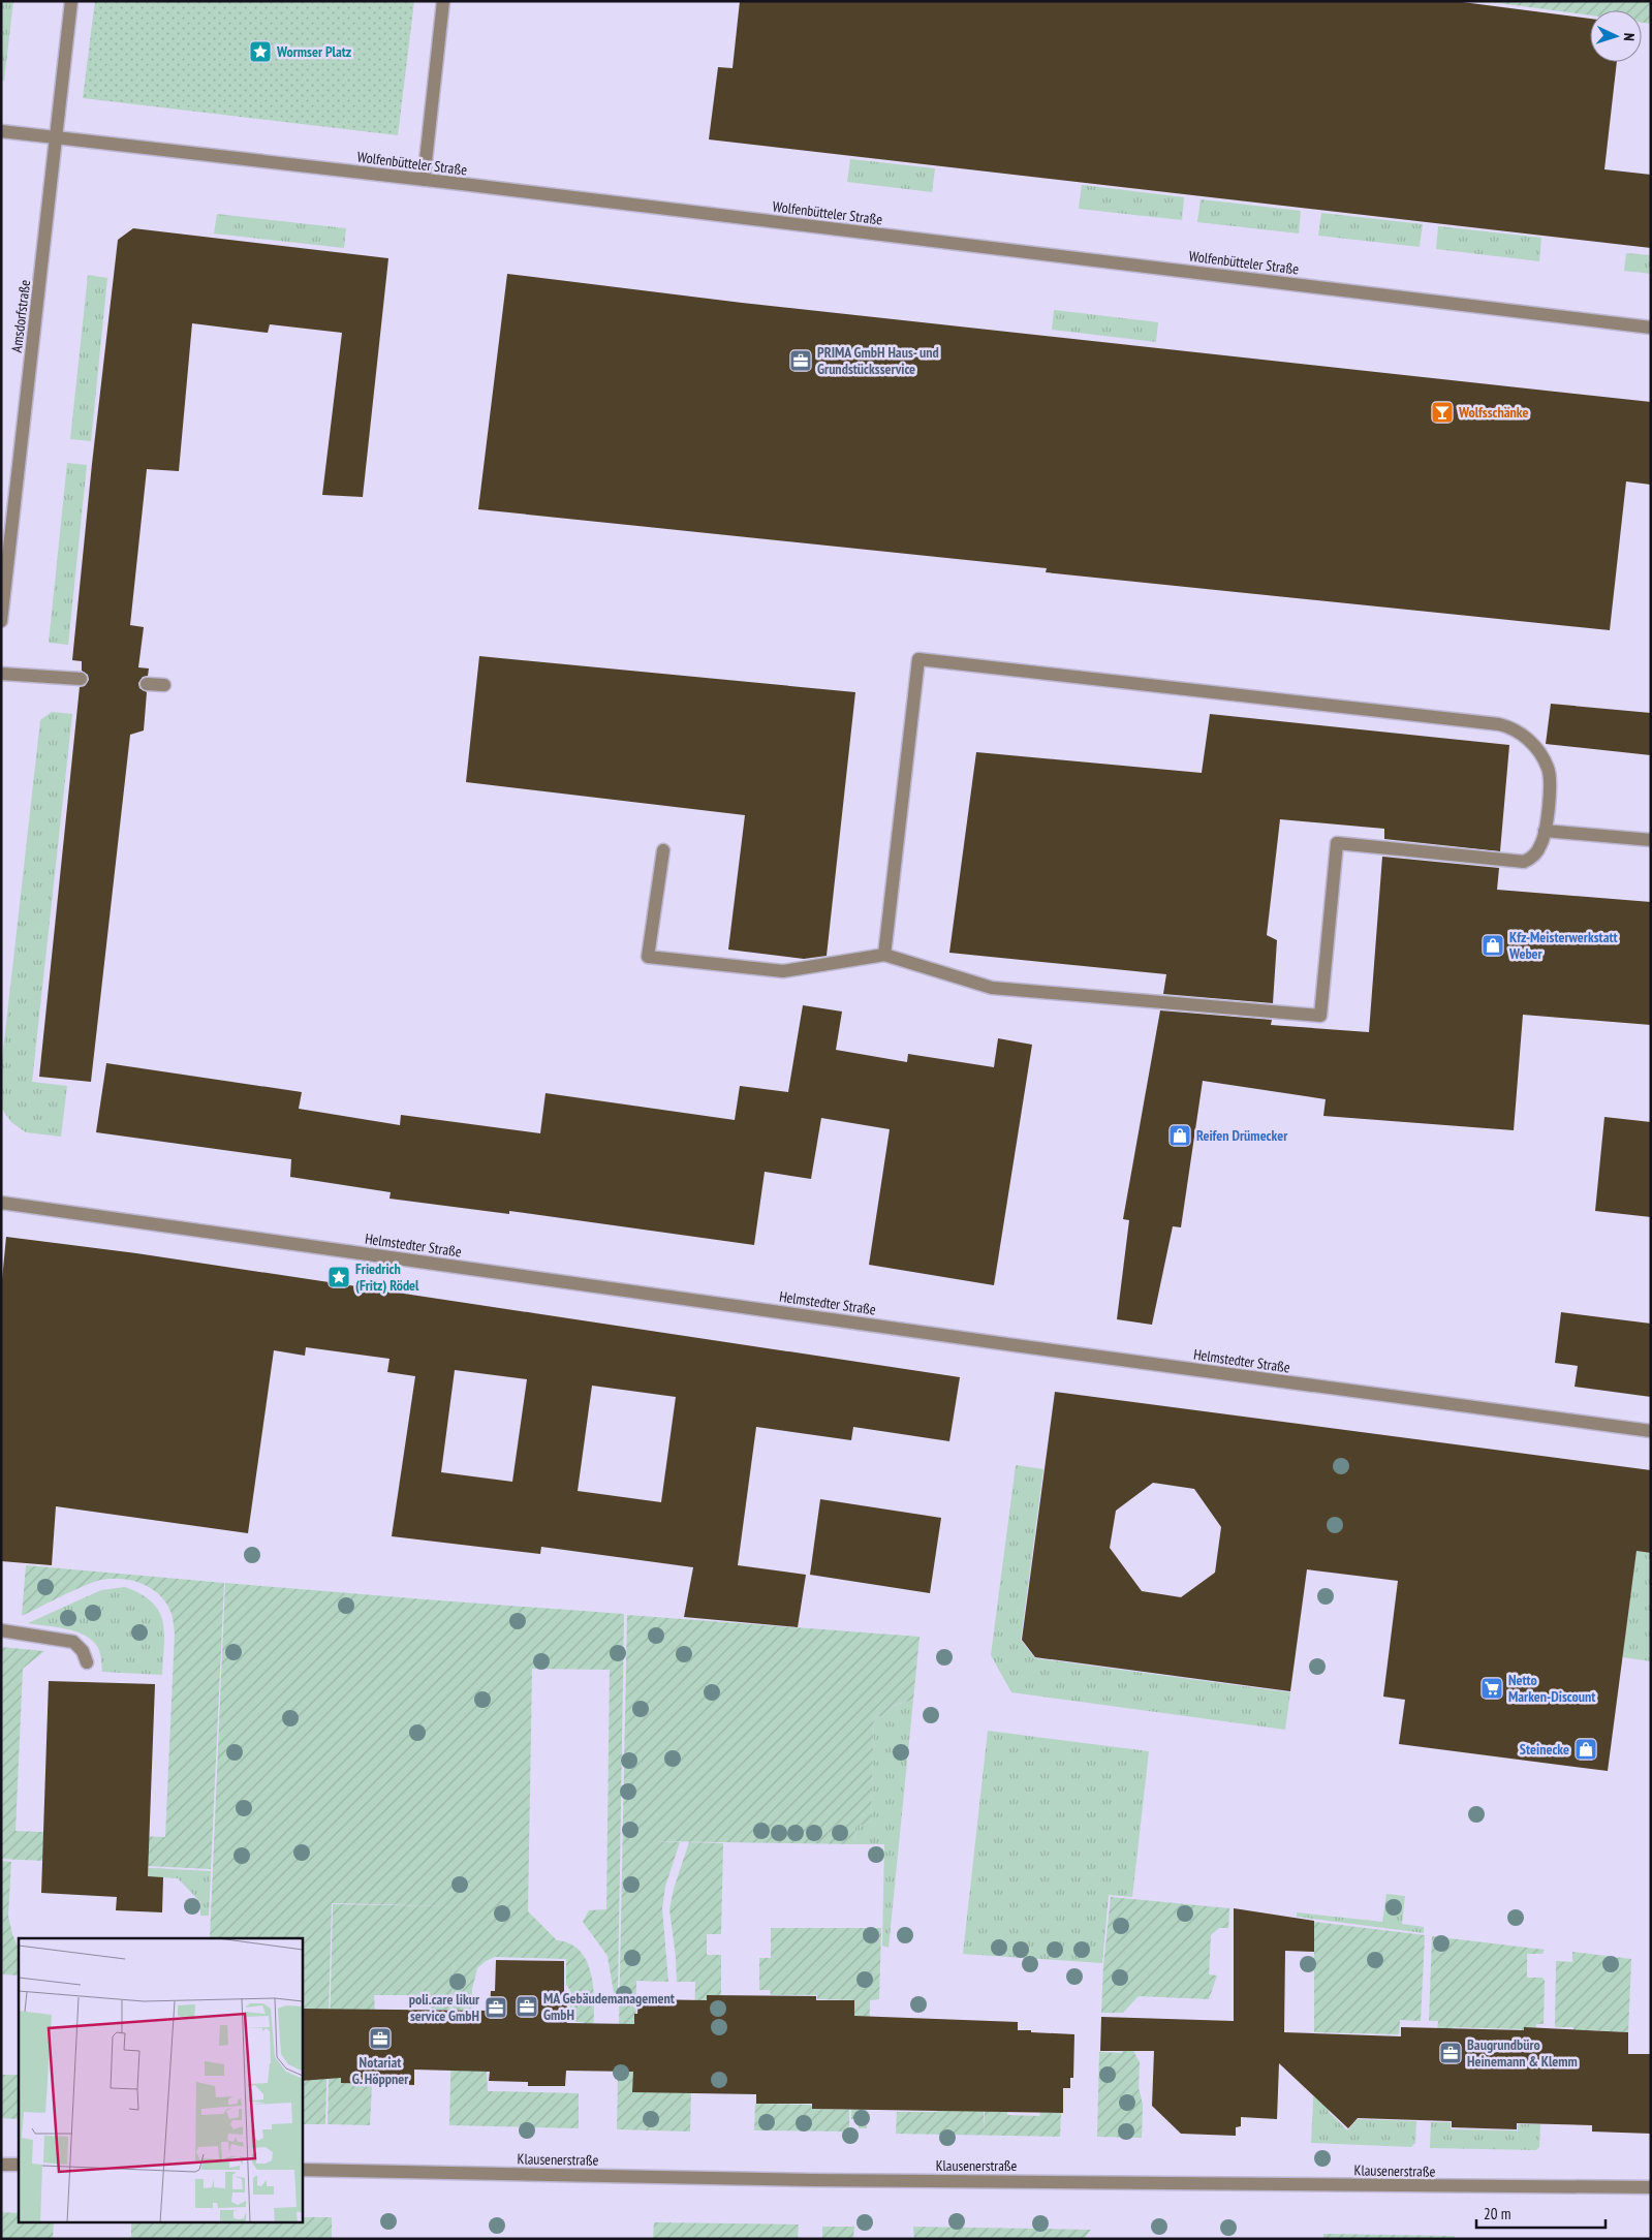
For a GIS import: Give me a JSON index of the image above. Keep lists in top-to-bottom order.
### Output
{
  "streets": {
    "street": [
      "Wolfenbütteler Straße",
      "Amsdorfstraße",
      "Helmstedter Straße",
      "Klausenerstraße"
    ]
  },
  "crossings": [
    ["Wolfenbütteler Straße", "Amsdorfstraße"]
  ],
  "places": {
    "place": ["Wormser Platz", "Friedrich (Fritz) Rödel"],
    "office": [
      "PRIMA GmbH Haus- und Grundstücksservice",
      "MA Gebäudemanagement GmbH",
      "poli.care likur service GmbH",
      "Notariat G. Höppner",
      "Baugrundbüro Heinemann & Klemm"
    ],
    "bar": ["Wolfsschänke"],
    "shop": ["Kfz-Meisterwerkstatt Weber", "Reifen Drümecker", "Steinecke"],
    "supermarket": ["Netto Marken-Discount"]
  },
  "scale_bar": "20 m",
  "north": "right"
}
